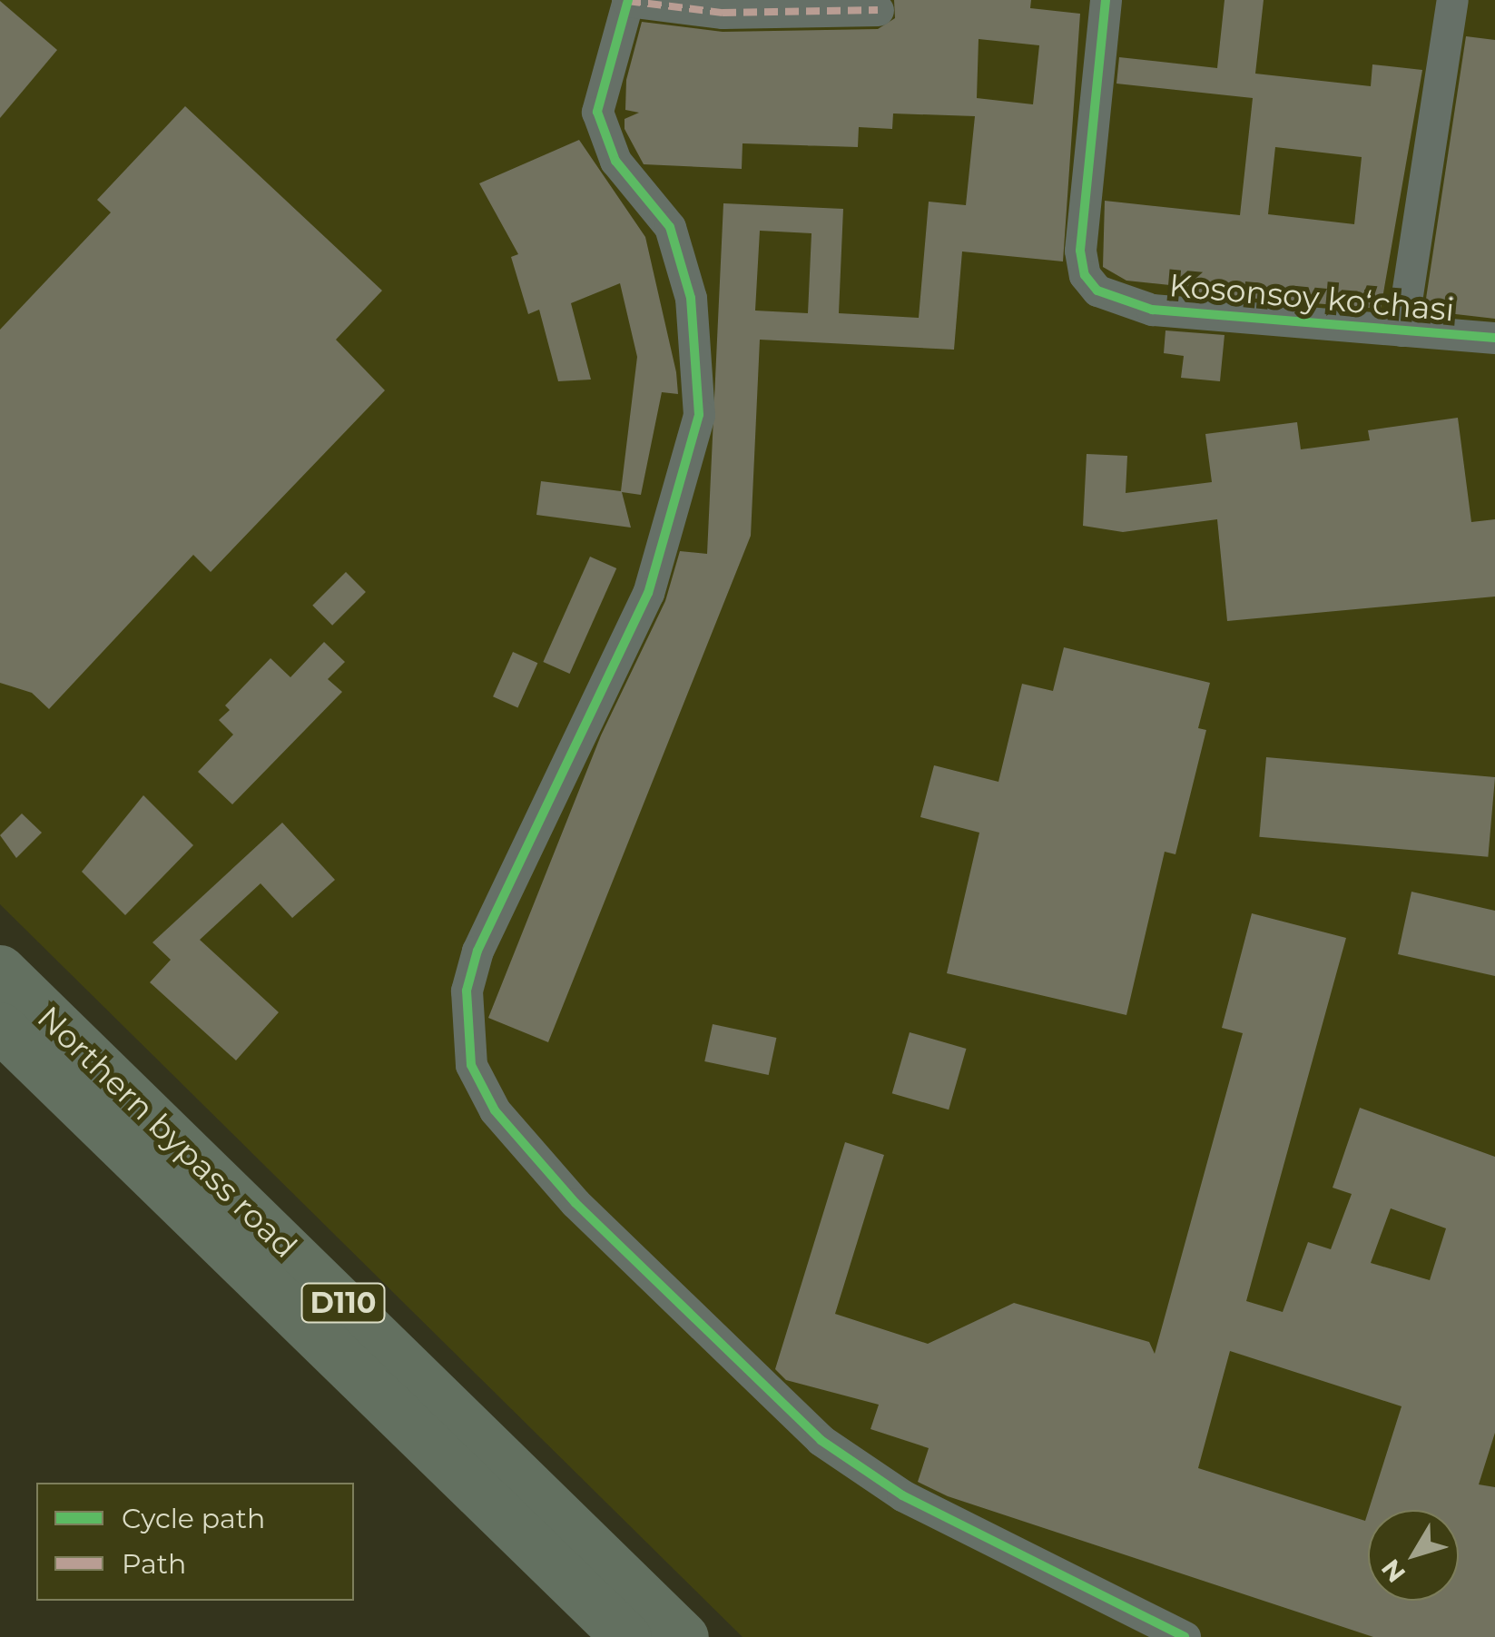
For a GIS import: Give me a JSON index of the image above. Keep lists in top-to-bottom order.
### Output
{
  "streets": {
    "main road": ["Northern bypass road", "D110"],
    "street": ["Kosonsoy koʻchasi"]
  },
  "legend": ["Cycle path", "Path"],
  "north": "bottom left"
}
